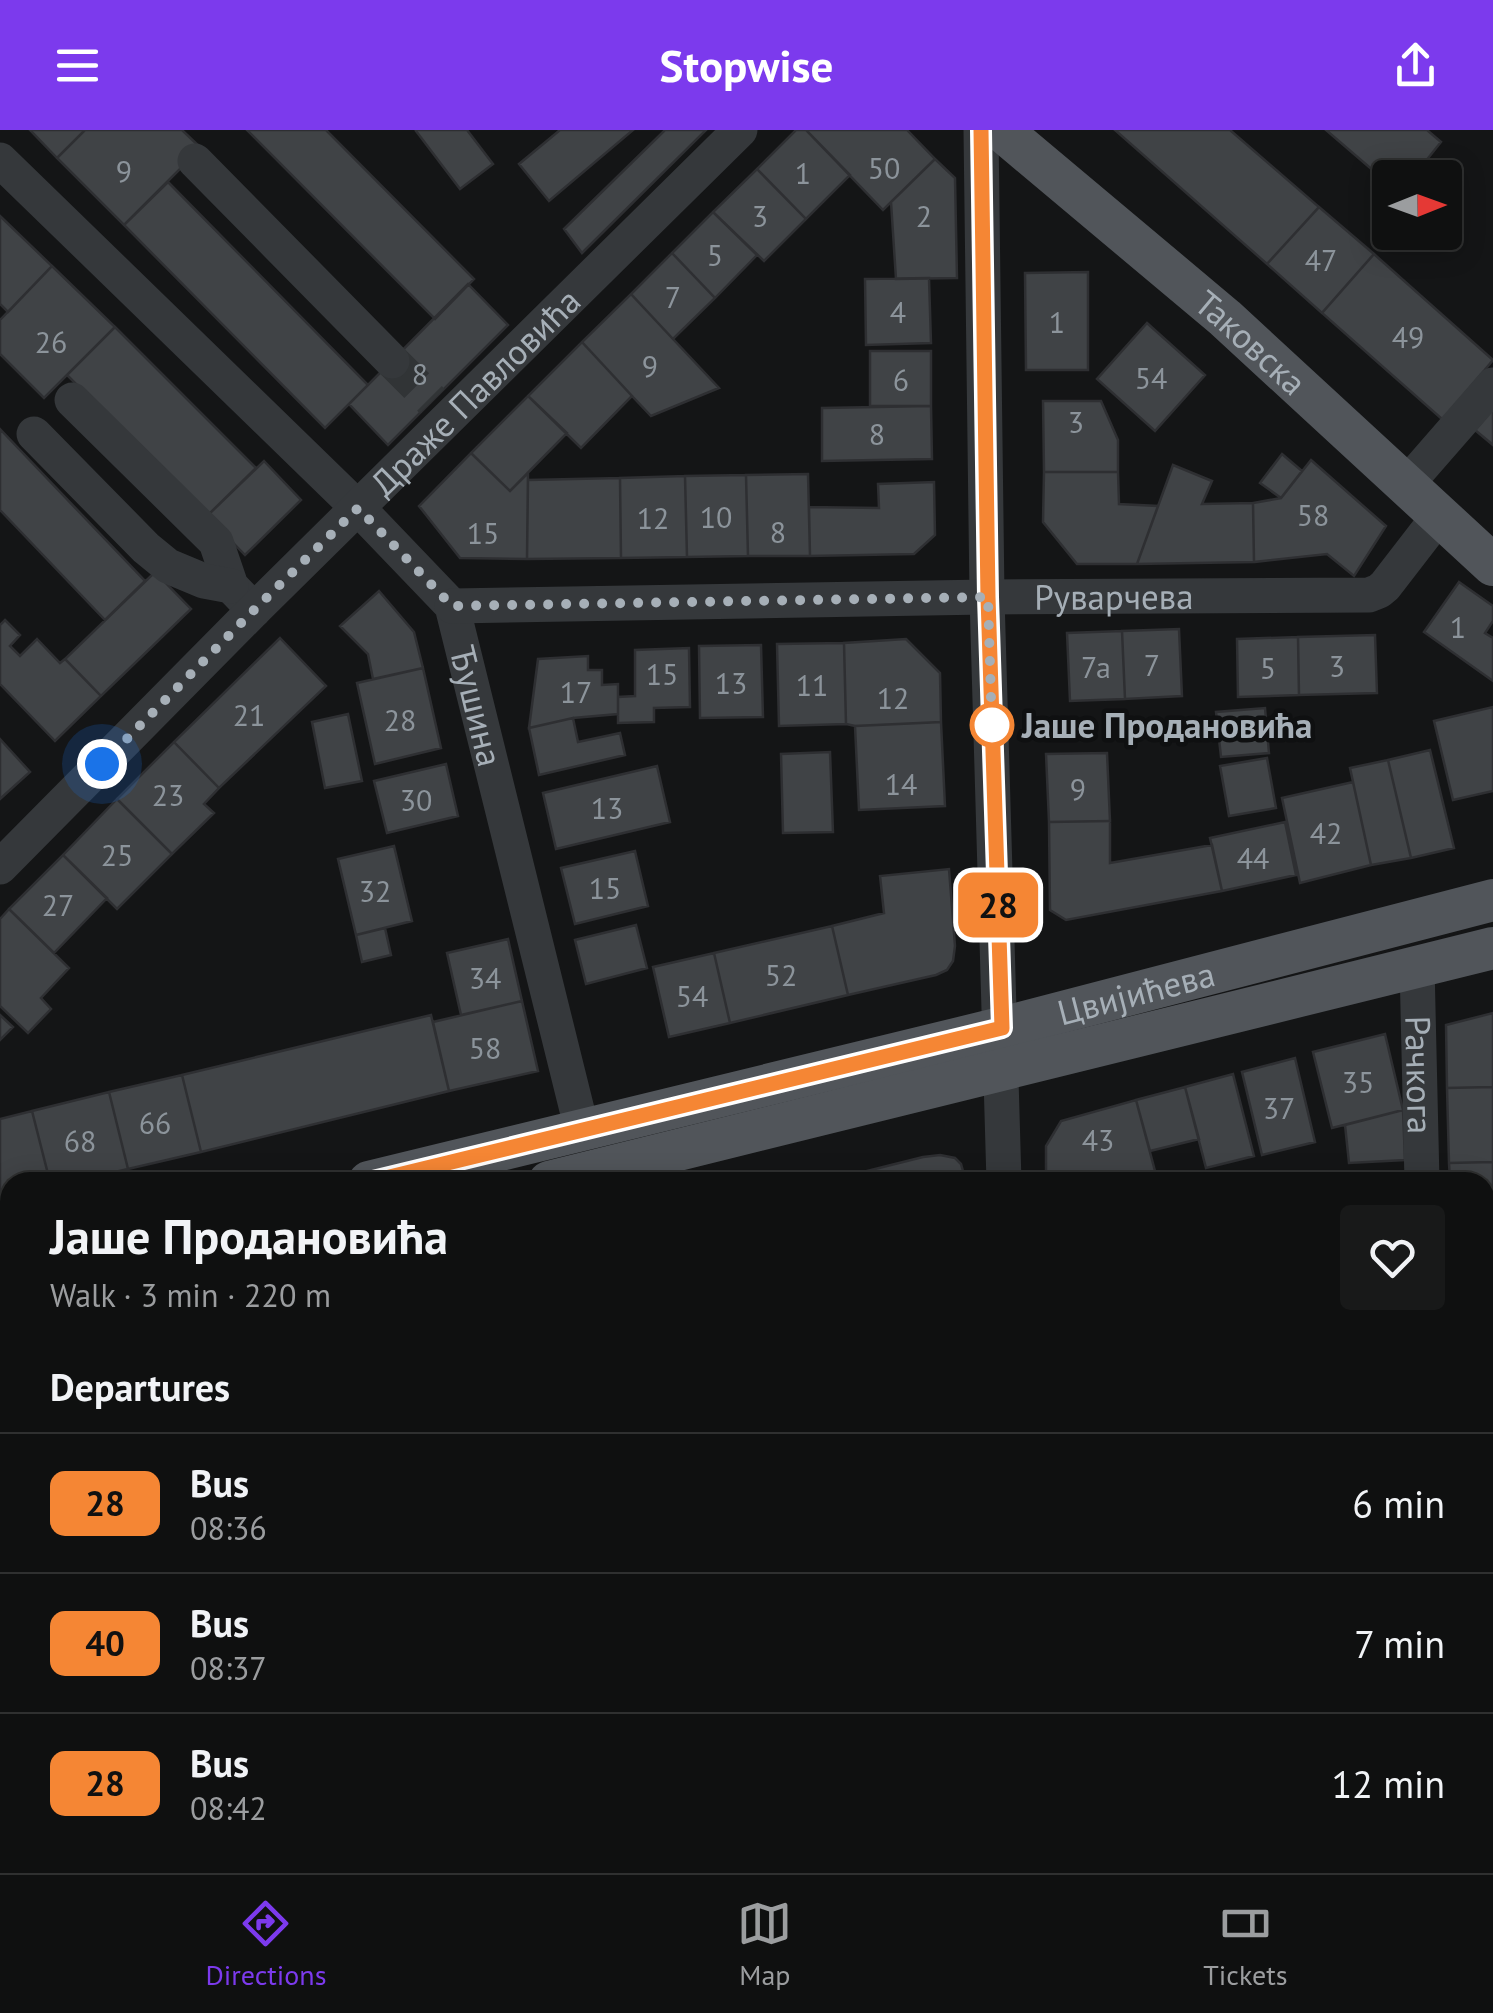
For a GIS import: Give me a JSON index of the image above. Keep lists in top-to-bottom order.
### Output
{
  "streets": {
    "main road": ["Таковска", "Цвијићева"],
    "street": [
      "Драже Павловића",
      "Руварчева",
      "Ђушина",
      "Рачкога"
    ]
  },
  "crossings": [
    ["Таковска", "Руварчева"],
    ["Драже Павловића", "Ђушина"],
    ["Руварчева", "Ђушина"],
    ["Ђушина", "Цвијићева"],
    ["Цвијићева", "Рачкога"]
  ],
  "places": ["Јаше Продановића"],
  "lines": ["bus line 28"],
  "house_numbers": [
    "50",
    "9",
    "1",
    "3",
    "2",
    "5",
    "47",
    "7",
    "4",
    "1",
    "49",
    "26",
    "9",
    "8",
    "54",
    "6",
    "3",
    "8",
    "58",
    "10",
    "12",
    "8",
    "15",
    "1",
    "7",
    "3",
    "7a",
    "5",
    "15",
    "13",
    "11",
    "17",
    "12",
    "21",
    "28",
    "14",
    "9",
    "23",
    "30",
    "13",
    "42",
    "25",
    "44",
    "15",
    "32",
    "27",
    "52",
    "34",
    "54",
    "58",
    "35",
    "37",
    "66",
    "43",
    "68"
  ],
  "north": "right",
  "page": {
    "header": "Stopwise",
    "on_map": "28",
    "heading": [
      ["Јаше Продановића", "Walk · 3 min · 220 m"],
      "Departures"
    ],
    "list": [
      {
        "mark": "28",
        "name": "Bus",
        "note": "08:36",
        "value": "6 min"
      },
      {
        "mark": "40",
        "name": "Bus",
        "note": "08:37",
        "value": "7 min"
      },
      {
        "mark": "28",
        "name": "Bus",
        "note": "08:42",
        "value": "12 min"
      }
    ],
    "tabs": ["Directions", "Map", "Tickets"]
  }
}
